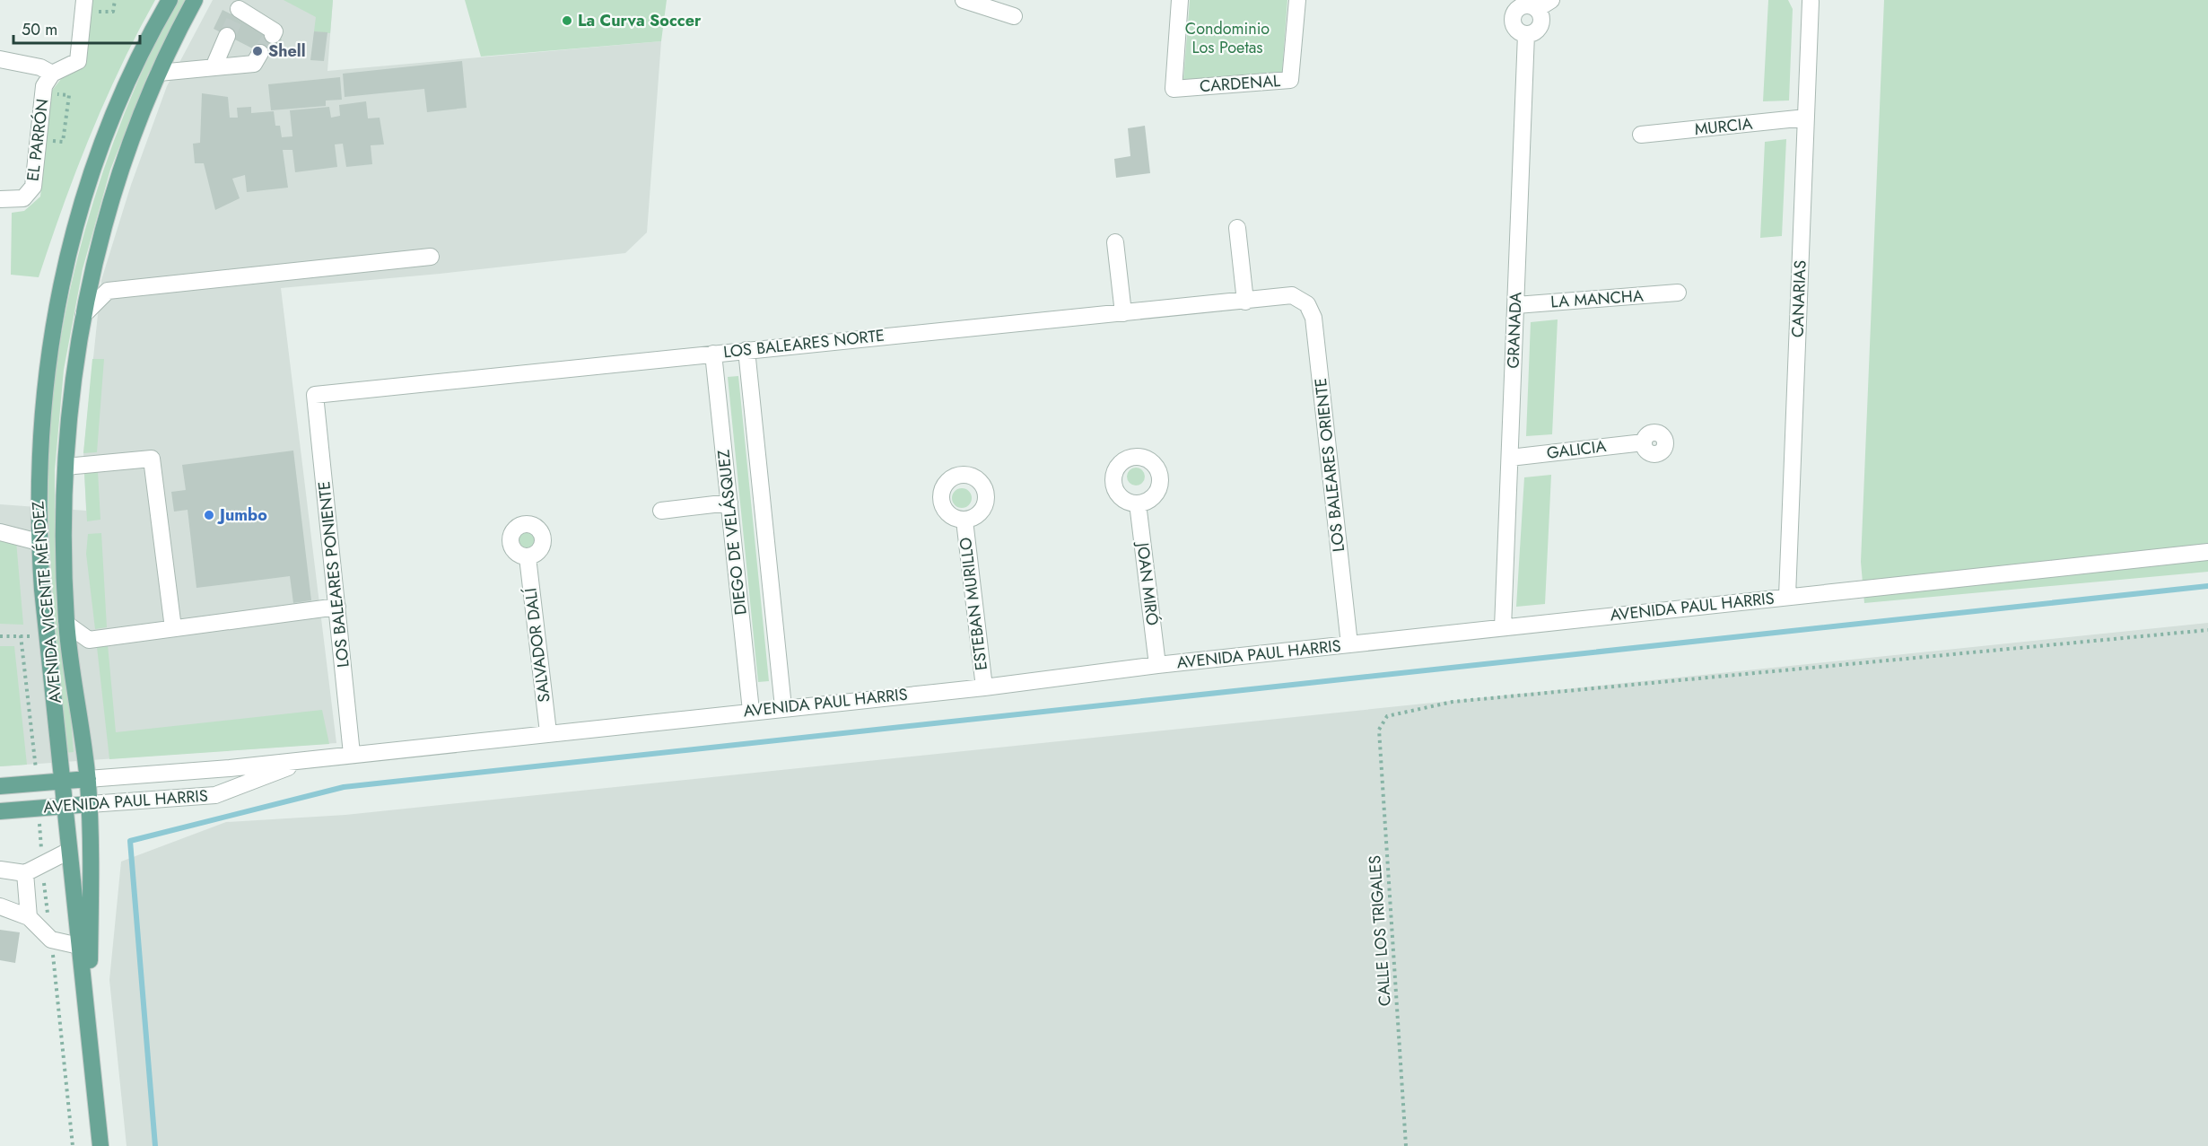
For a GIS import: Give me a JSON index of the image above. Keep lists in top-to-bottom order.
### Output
{
  "streets": {
    "main road": ["AVENIDA VICENTE MÉNDEZ", "AVENIDA PAUL HARRIS"],
    "street": [
      "CARDENAL",
      "MURCIA",
      "EL PARRÓN",
      "LA MANCHA",
      "CANARIAS",
      "GRANADA",
      "LOS BALEARES NORTE",
      "GALICIA",
      "LOS BALEARES ORIENTE",
      "DIEGO DE VELÁSQUEZ",
      "LOS BALEARES PONIENTE",
      "JOAN MIRÓ",
      "ESTEBAN MURILLO",
      "SALVADOR DALÍ"
    ],
    "path": ["CALLE LOS TRIGALES"]
  },
  "crossings": [
    ["MURCIA", "CANARIAS"],
    ["LA MANCHA", "GRANADA"],
    ["CANARIAS", "AVENIDA PAUL HARRIS"],
    ["GRANADA", "GALICIA"],
    ["GRANADA", "AVENIDA PAUL HARRIS"],
    ["LOS BALEARES NORTE", "LOS BALEARES ORIENTE"],
    ["LOS BALEARES NORTE", "DIEGO DE VELÁSQUEZ"],
    ["LOS BALEARES NORTE", "LOS BALEARES PONIENTE"],
    ["LOS BALEARES ORIENTE", "AVENIDA PAUL HARRIS"],
    ["DIEGO DE VELÁSQUEZ", "AVENIDA PAUL HARRIS"],
    ["LOS BALEARES PONIENTE", "AVENIDA PAUL HARRIS"],
    ["JOAN MIRÓ", "AVENIDA PAUL HARRIS"],
    ["AVENIDA VICENTE MÉNDEZ", "AVENIDA PAUL HARRIS"],
    ["ESTEBAN MURILLO", "AVENIDA PAUL HARRIS"],
    ["AVENIDA PAUL HARRIS", "SALVADOR DALÍ"]
  ],
  "parks": ["Condominio Los Poetas"],
  "places": ["La Curva Soccer", "Shell", "Jumbo"],
  "scale_bar": "50 m"
}
